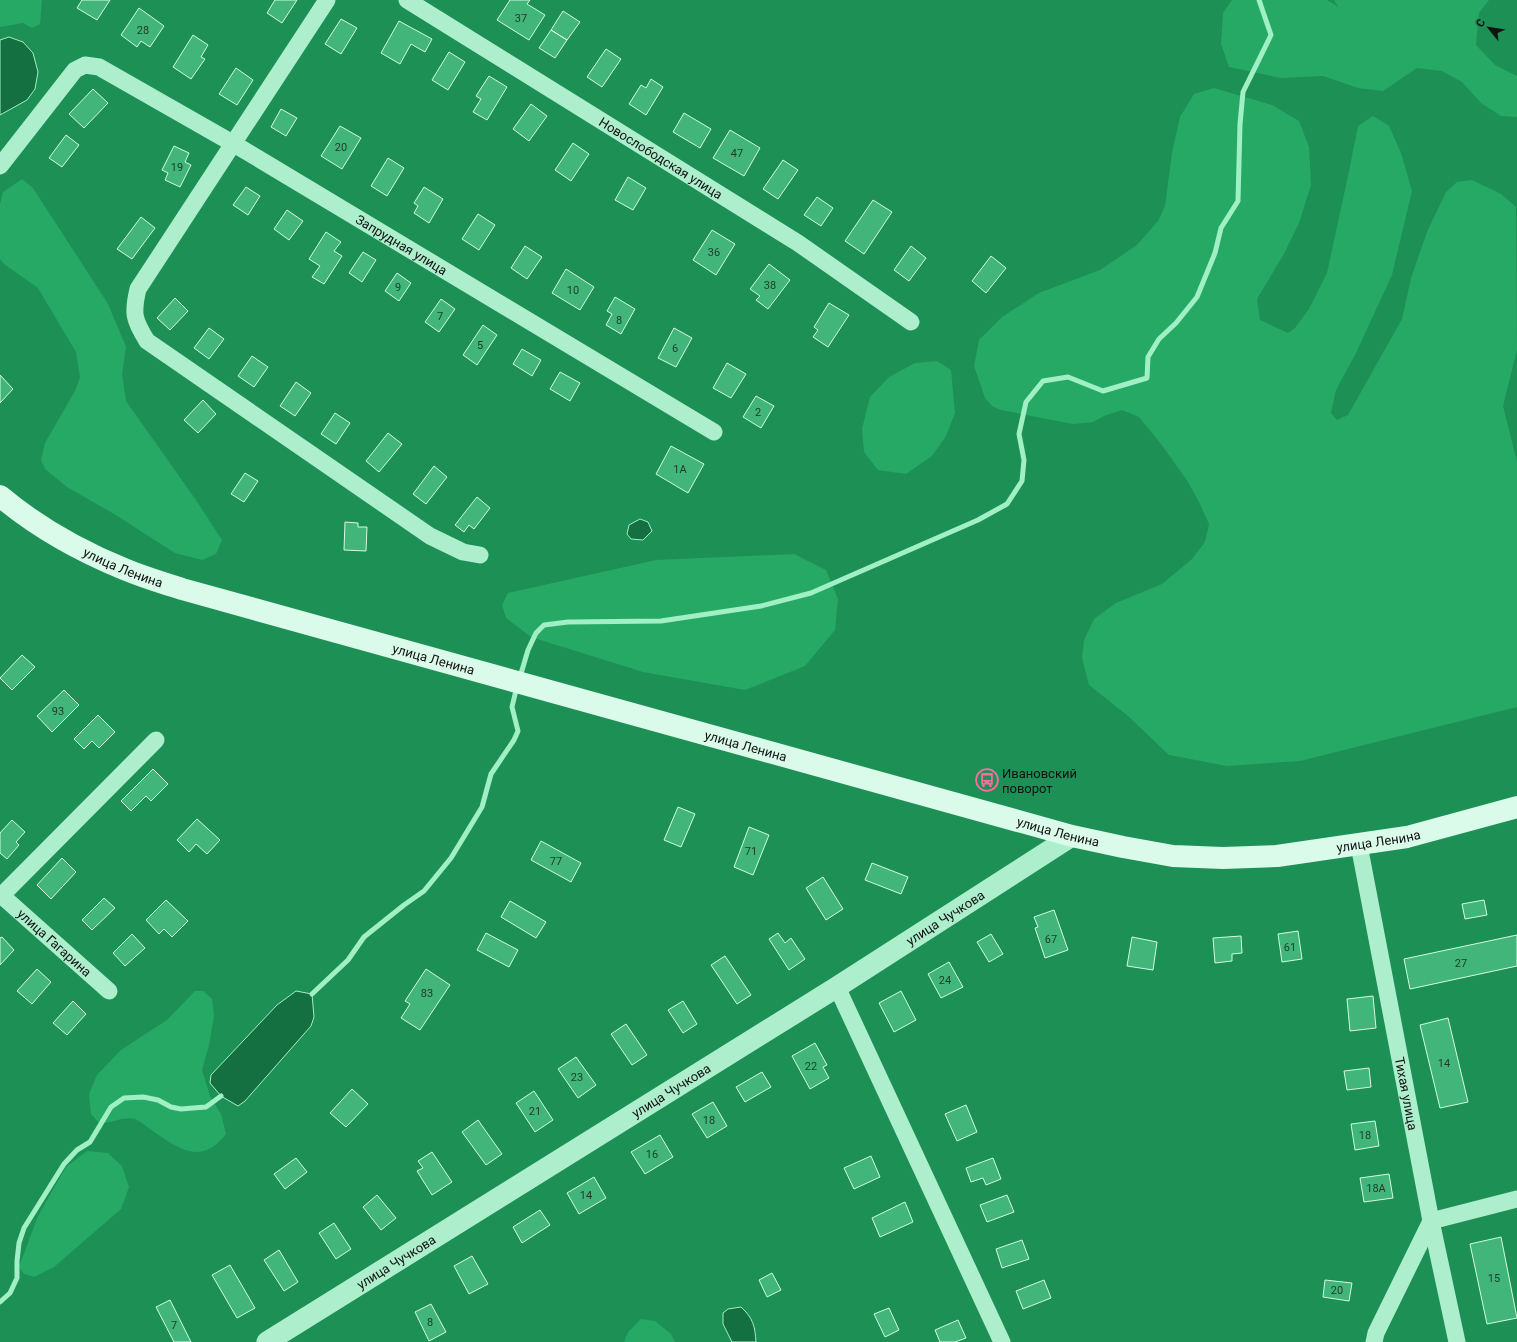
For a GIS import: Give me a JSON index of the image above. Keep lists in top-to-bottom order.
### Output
{
  "streets": {
    "main road": ["улица Ленина"],
    "street": [
      "Новослободская улица",
      "Запрудная улица",
      "улица Чучкова",
      "улица Гагарина",
      "Тихая улица"
    ]
  },
  "crossings": [
    ["улица Ленина", "улица Чучкова"],
    ["улица Ленина", "Тихая улица"]
  ],
  "places": {
    "bus stop": ["Ивановский поворот"]
  },
  "house_numbers": [
    "37",
    "28",
    "20",
    "47",
    "19",
    "36",
    "38",
    "9",
    "10",
    "7",
    "8",
    "5",
    "6",
    "2",
    "1А",
    "93",
    "71",
    "77",
    "67",
    "61",
    "27",
    "24",
    "83",
    "14",
    "22",
    "23",
    "21",
    "18",
    "18",
    "16",
    "18А",
    "14",
    "15",
    "20",
    "8",
    "7"
  ],
  "north": "top left"
}
